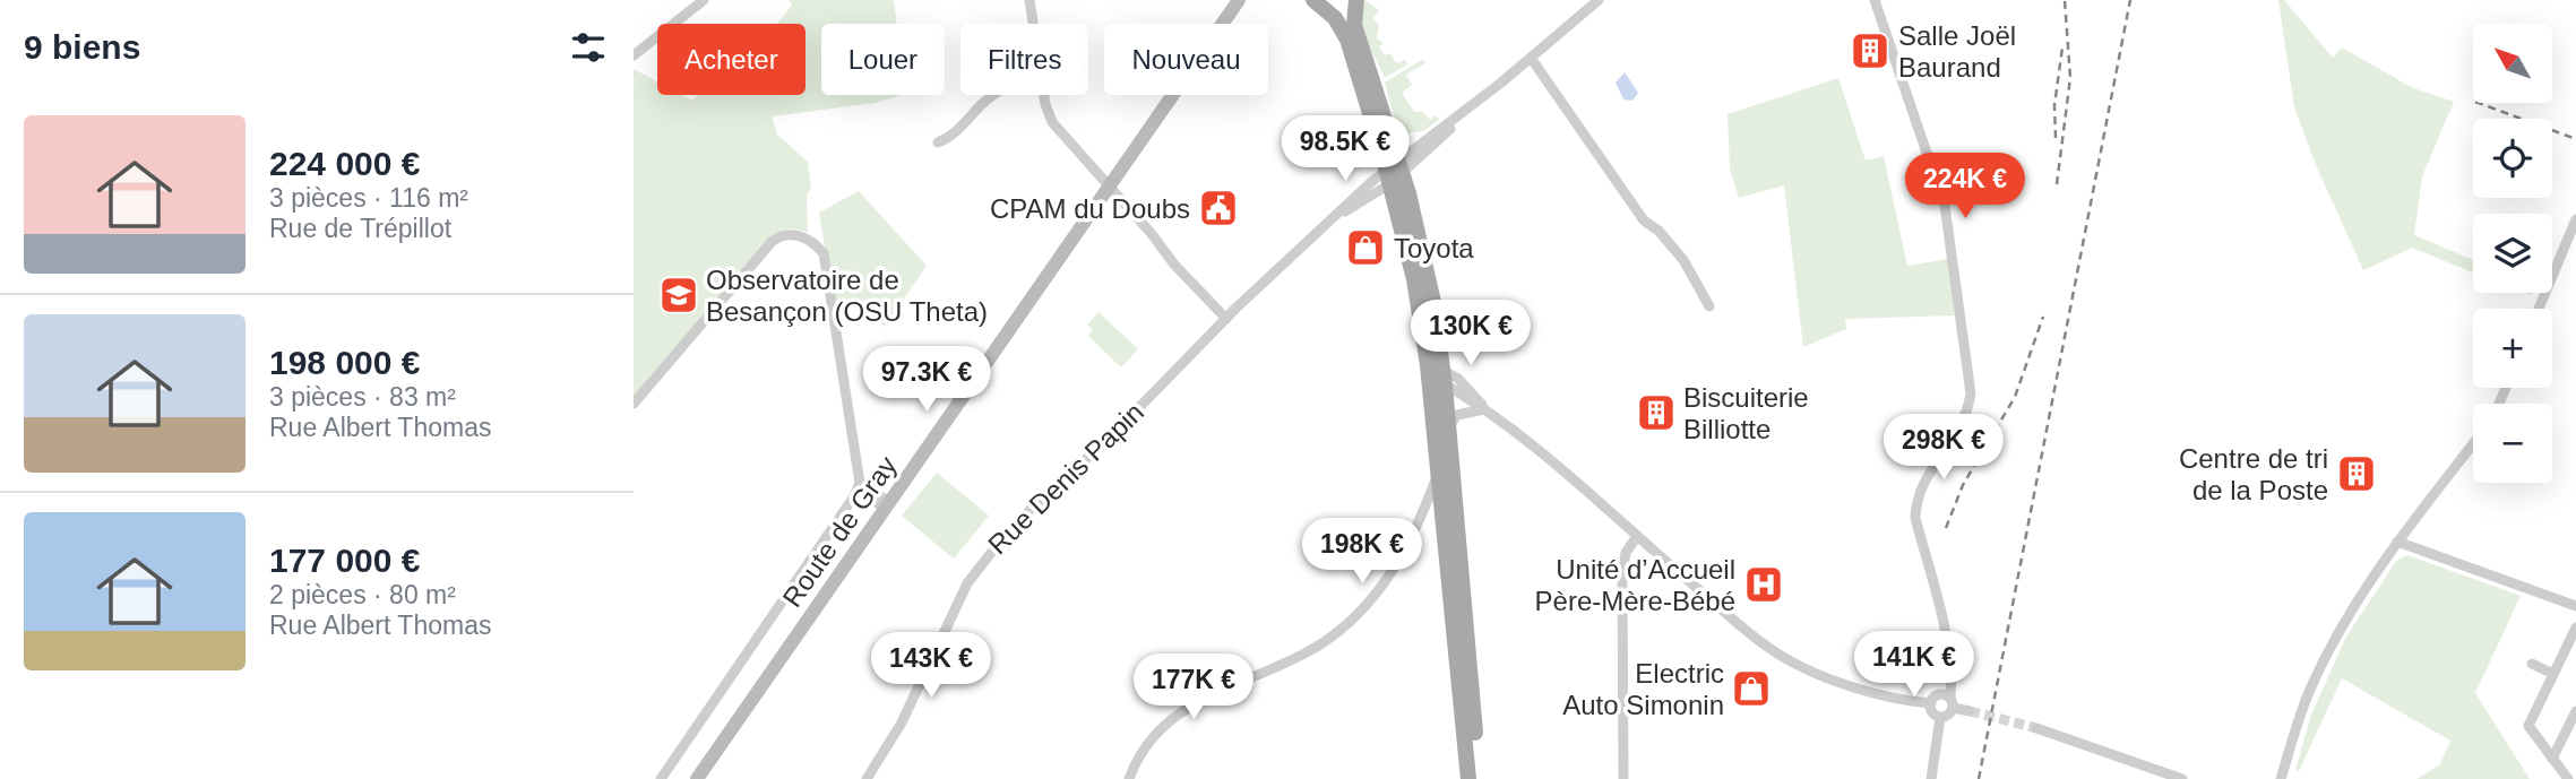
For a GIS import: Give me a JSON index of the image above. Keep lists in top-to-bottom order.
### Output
{
  "streets": {
    "main road": ["Route de Gray"],
    "street": ["Rue Denis Papin"]
  },
  "places": {
    "building": ["Salle Joël Baurand", "Biscuiterie Billiotte", "Centre de tri de la Poste"],
    "public building": ["CPAM du Doubs"],
    "shop": ["Toyota", "Electric Auto Simonin"],
    "school or university": ["Observatoire de Besançon (OSU Theta)"],
    "hospital": ["Unité d’Accueil Père-Mère-Bébé"]
  },
  "north": "top left",
  "page": {
    "heading": "9 biens",
    "map_buttons": ["+", "−"],
    "chip": [
      "Acheter",
      "Louer",
      "Filtres",
      "Nouveau"
    ],
    "list": [
      {
        "name": "224 000 €",
        "note": "3 pièces · 116 m² · Rue de Trépillot"
      },
      {
        "name": "198 000 €",
        "note": "3 pièces · 83 m² · Rue Albert Thomas"
      },
      {
        "name": "177 000 €",
        "note": "2 pièces · 80 m² · Rue Albert Thomas"
      }
    ],
    "price": [
      "98.5K €",
      "224K €",
      "130K €",
      "97.3K €",
      "298K €",
      "198K €",
      "141K €",
      "143K €",
      "177K €"
    ]
  }
}
